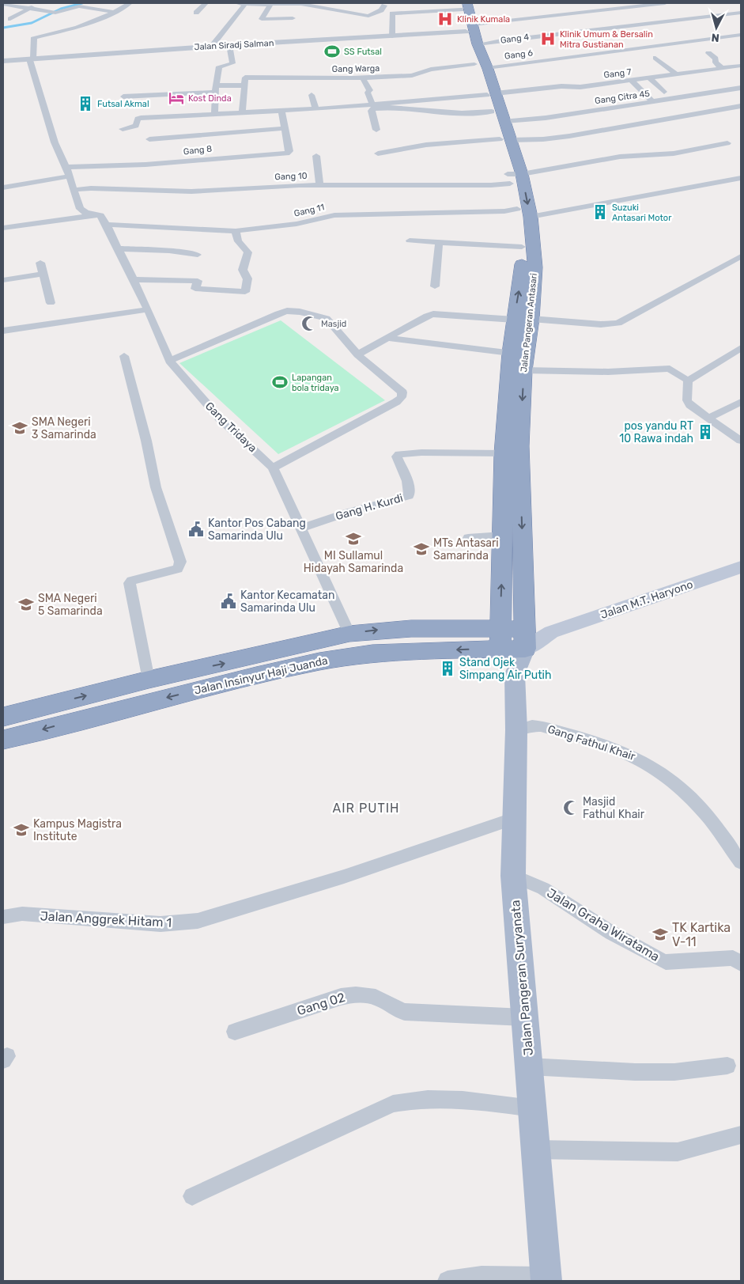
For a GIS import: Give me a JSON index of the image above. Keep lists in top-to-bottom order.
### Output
{
  "streets": {
    "highway": ["Jalan Pangeran Antasari", "Jalan Insinyur Haji Juanda"],
    "main road": ["Jalan M.T. Haryono", "Jalan Pangeran Suryanata"],
    "street": [
      "Gang 4",
      "Jalan Siradj Salman",
      "Gang 6",
      "Gang Warga",
      "Gang 7",
      "Gang Citra 45",
      "Gang 8",
      "Gang 10",
      "Gang 11",
      "Gang Tridaya",
      "Gang H. Kurdi",
      "Gang Fathul Khair",
      "Jalan Anggrek Hitam 1",
      "Jalan Graha Wiratama",
      "Gang 02"
    ]
  },
  "crossings": [
    ["Gang 4", "Jalan Pangeran Antasari"],
    ["Jalan Siradj Salman", "Jalan Pangeran Antasari"],
    ["Gang 6", "Gang Warga"],
    ["Gang 6", "Jalan Pangeran Antasari"],
    ["Gang Warga", "Jalan Pangeran Antasari"],
    ["Gang 7", "Jalan Pangeran Antasari"],
    ["Gang Citra 45", "Jalan Pangeran Antasari"],
    ["Gang 10", "Jalan Pangeran Antasari"],
    ["Gang 11", "Jalan Pangeran Antasari"],
    ["Gang 11", "Gang Tridaya"],
    ["Jalan Pangeran Antasari", "Gang H. Kurdi"],
    ["Jalan Pangeran Antasari", "Jalan M.T. Haryono"],
    ["Jalan Pangeran Antasari", "Jalan Insinyur Haji Juanda"],
    ["Jalan Pangeran Antasari", "Jalan Pangeran Suryanata"],
    ["Gang Tridaya", "Gang H. Kurdi"],
    ["Gang Tridaya", "Jalan Insinyur Haji Juanda"],
    ["Jalan M.T. Haryono", "Jalan Insinyur Haji Juanda"],
    ["Jalan M.T. Haryono", "Jalan Pangeran Suryanata"],
    ["Jalan Insinyur Haji Juanda", "Jalan Pangeran Suryanata"],
    ["Gang Fathul Khair", "Jalan Pangeran Suryanata"],
    ["Jalan Anggrek Hitam 1", "Jalan Pangeran Suryanata"],
    ["Jalan Graha Wiratama", "Jalan Pangeran Suryanata"],
    ["Jalan Pangeran Suryanata", "Gang 02"]
  ],
  "districts": ["AIR PUTIH"],
  "places": {
    "hospital": ["Klinik Kumala", "Klinik Umum & Bersalin Mitra Gustianan"],
    "sports": ["SS Futsal", "Lapangan bola tridaya"],
    "hotel": ["Kost Dinda"],
    "building": [
      "Futsal Akmal",
      "Suzuki Antasari Motor",
      "pos yandu RT 10 Rawa indah",
      "Stand Ojek Simpang Air Putih"
    ],
    "mosque": ["Masjid", "Masjid Fathul Khair"],
    "school or university": [
      "SMA Negeri 3 Samarinda",
      "MI Sullamul Hidayah Samarinda",
      "MTs Antasari Samarinda",
      "SMA Negeri 5 Samarinda",
      "Kampus Magistra Institute",
      "TK Kartika V-11"
    ],
    "public building": ["Kantor Pos Cabang Samarinda Ulu", "Kantor Kecamatan Samarinda Ulu"]
  },
  "north": "bottom"
}
